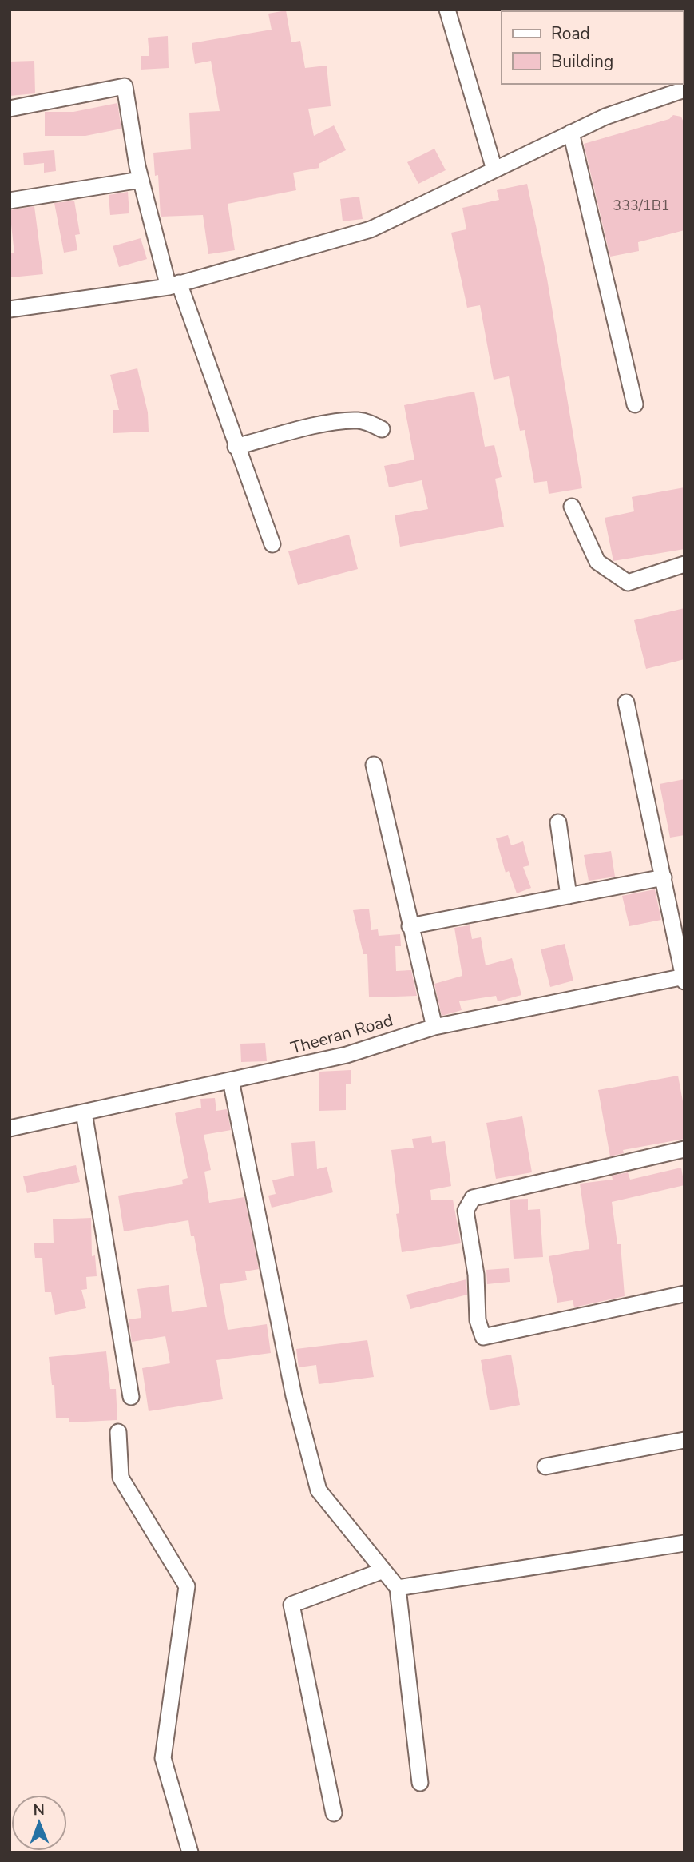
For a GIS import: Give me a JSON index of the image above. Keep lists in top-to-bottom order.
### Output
{
  "streets": {
    "street": ["Theeran Road"]
  },
  "house_numbers": ["333/1B1"],
  "legend": ["Road", "Building"],
  "north": "top"
}
